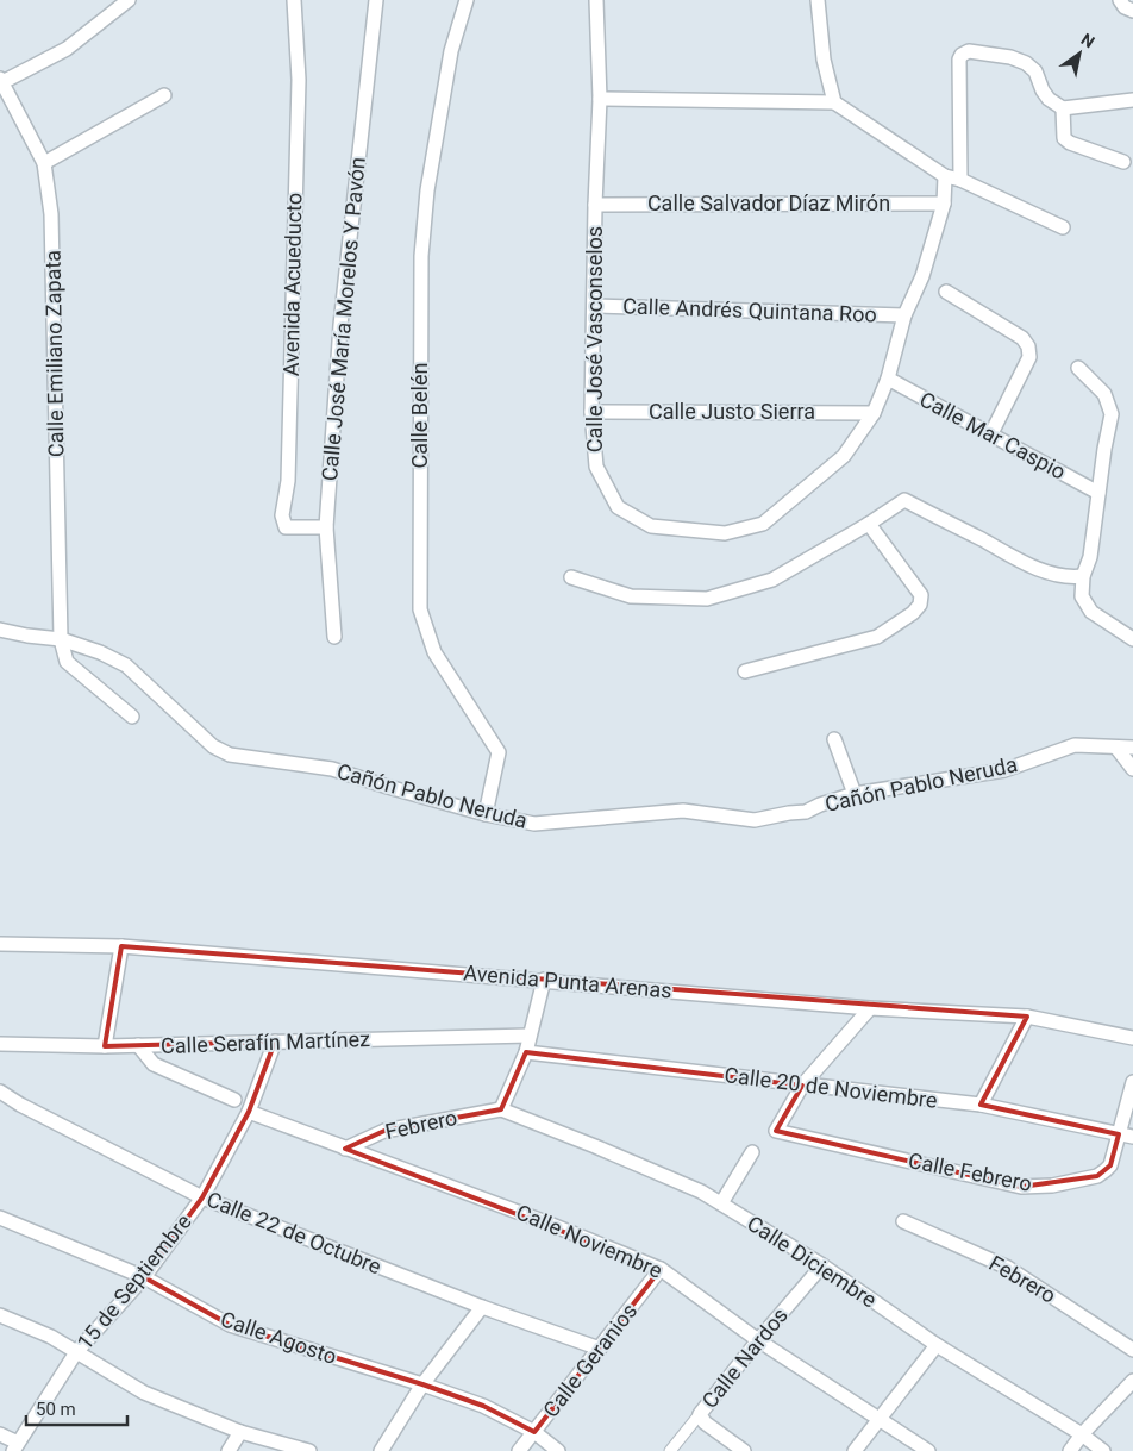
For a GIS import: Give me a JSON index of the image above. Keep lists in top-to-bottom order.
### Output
{
  "streets": {
    "street": [
      "Calle Salvador Díaz Mirón",
      "Avenida Acueducto",
      "Calle Andrés Quintana Roo",
      "Calle José María Morelos Y Pavón",
      "Calle José Vasconselos",
      "Calle Emiliano Zapata",
      "Calle Justo Sierra",
      "Calle Belén",
      "Calle Mar Caspio",
      "Cañón Pablo Neruda",
      "Avenida Punta Arenas",
      "Calle Serafín Martínez",
      "Calle 20 de Noviembre",
      "Febrero",
      "Calle Febrero",
      "Calle 22 de Octubre",
      "Calle Noviembre",
      "Calle Diciembre",
      "15 de Septiembre",
      "Calle Agosto",
      "Calle Nardos",
      "Calle Geranios"
    ]
  },
  "crossings": [
    ["Calle Salvador Díaz Mirón", "Calle José Vasconselos"],
    ["Avenida Acueducto", "Calle José María Morelos Y Pavón"],
    ["Calle Andrés Quintana Roo", "Calle José Vasconselos"],
    ["Calle José Vasconselos", "Calle Justo Sierra"],
    ["Calle José Vasconselos", "Calle Mar Caspio"],
    ["Calle Emiliano Zapata", "Cañón Pablo Neruda"],
    ["Calle Belén", "Cañón Pablo Neruda"],
    ["Calle Serafín Martínez", "15 de Septiembre"],
    ["Calle 20 de Noviembre", "Calle Febrero"],
    ["Febrero", "Calle Noviembre"],
    ["Febrero", "Calle Diciembre"],
    ["Calle 22 de Octubre", "15 de Septiembre"],
    ["Calle 22 de Octubre", "Calle Geranios"],
    ["Calle Noviembre", "15 de Septiembre"],
    ["Calle Noviembre", "Calle Nardos"],
    ["Calle Noviembre", "Calle Geranios"],
    ["Calle Diciembre", "Calle Nardos"],
    ["15 de Septiembre", "Calle Agosto"],
    ["Calle Agosto", "Calle Geranios"]
  ],
  "scale_bar": "50 m",
  "north": "top right"
}
